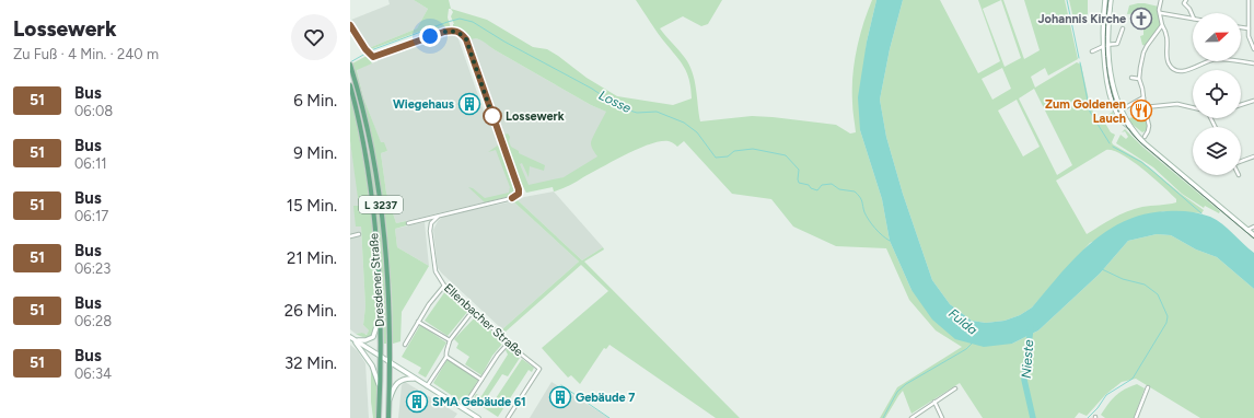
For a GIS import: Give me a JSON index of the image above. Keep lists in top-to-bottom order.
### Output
{
  "streets": {
    "main road": ["L 3237", "Dresdener Straße"],
    "street": ["Ellenbacher Straße"]
  },
  "water": ["Losse", "Fulda", "Nieste"],
  "places": {
    "church": ["Johannis Kirche"],
    "building": ["Wiegehaus", "Gebäude 7", "SMA Gebäude 61"],
    "restaurant": ["Zum Goldenen Lauch"],
    "other": ["Lossewerk"]
  },
  "lines": ["bus line 51"],
  "north": "right",
  "page": {
    "heading": ["Lossewerk", "Zu Fuß · 4 Min. · 240 m"],
    "list": [
      {
        "mark": "51",
        "name": "Bus",
        "note": "06:08",
        "value": "6 Min."
      },
      {
        "mark": "51",
        "name": "Bus",
        "note": "06:11",
        "value": "9 Min."
      },
      {
        "mark": "51",
        "name": "Bus",
        "note": "06:17",
        "value": "15 Min."
      },
      {
        "mark": "51",
        "name": "Bus",
        "note": "06:23",
        "value": "21 Min."
      },
      {
        "mark": "51",
        "name": "Bus",
        "note": "06:28",
        "value": "26 Min."
      },
      {
        "mark": "51",
        "name": "Bus",
        "note": "06:34",
        "value": "32 Min."
      }
    ]
  }
}
